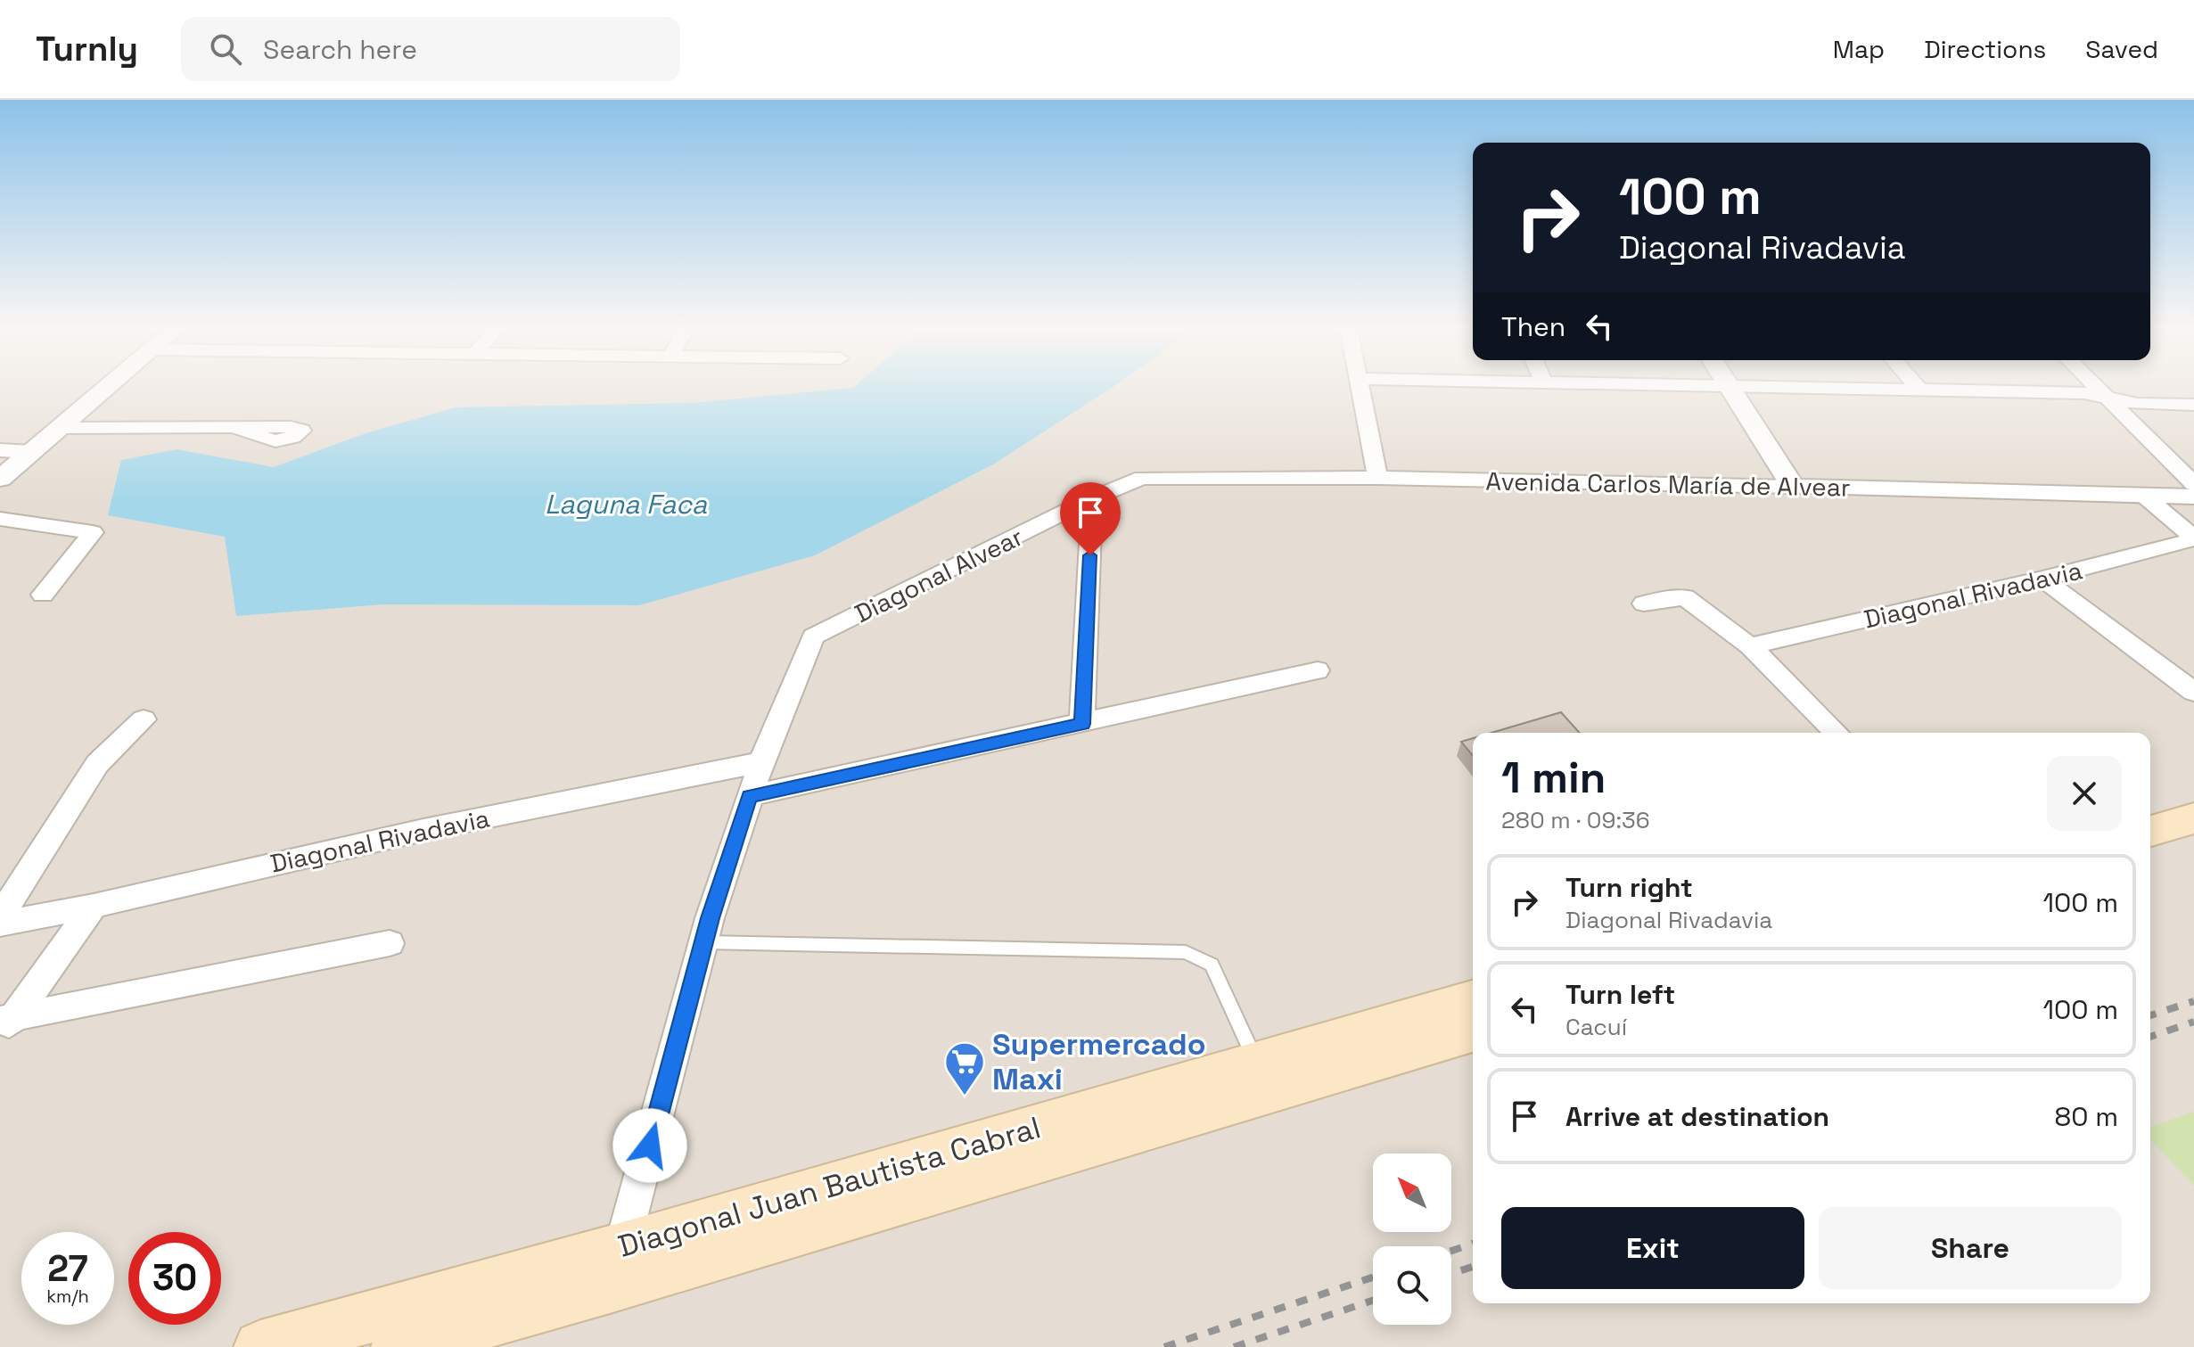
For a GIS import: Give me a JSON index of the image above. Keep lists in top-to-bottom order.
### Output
{
  "streets": {
    "main road": ["Diagonal Juan Bautista Cabral"],
    "street": ["Avenida Carlos María de Alvear", "Diagonal Alvear", "Diagonal Rivadavia"]
  },
  "crossings": [
    ["Avenida Carlos María de Alvear", "Diagonal Alvear"],
    ["Diagonal Alvear", "Diagonal Rivadavia"]
  ],
  "water": ["Laguna Faca"],
  "places": {
    "supermarket": ["Supermercado Maxi"]
  },
  "north": "top left",
  "page": {
    "header": "Turnly",
    "search": "Search here",
    "nav": ["Map", "Directions", "Saved"],
    "turn": ["100 m", "Diagonal Rivadavia"],
    "then": "Then",
    "heading": ["1 min", "280 m · 09:36"],
    "list": [
      {
        "name": "Turn right",
        "note": "Diagonal Rivadavia",
        "value": "100 m"
      },
      {
        "name": "Turn left",
        "note": "Cacuí",
        "value": "100 m"
      },
      {
        "name": "Arrive at destination",
        "value": "80 m"
      }
    ],
    "buttons": ["Exit", "Share"],
    "speed": "27 km/h",
    "limit": "30"
  }
}
